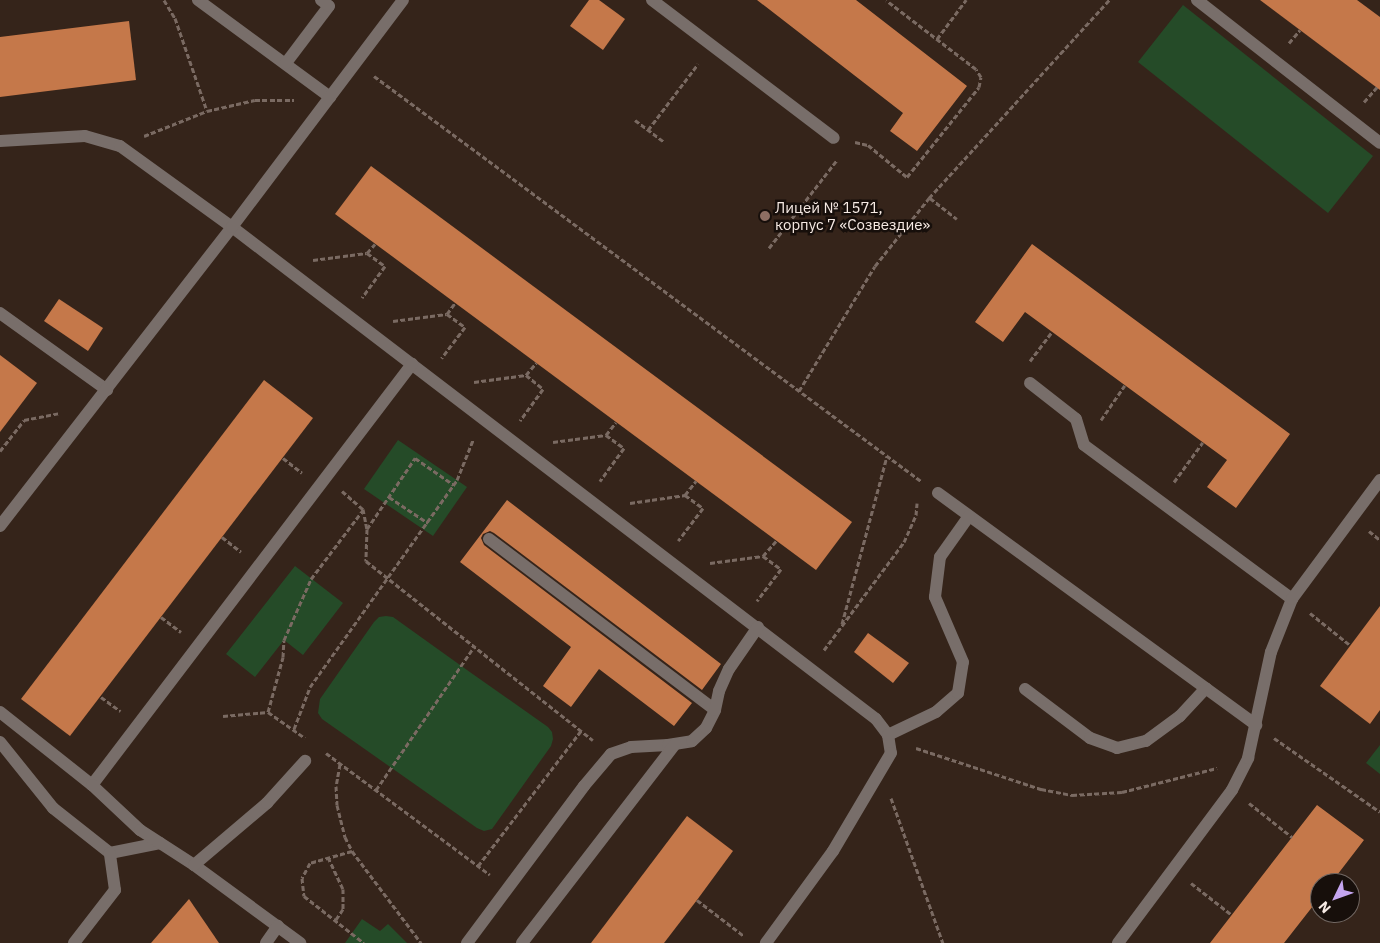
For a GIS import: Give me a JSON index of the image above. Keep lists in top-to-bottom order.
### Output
{
  "places": ["Лицей № 1571, корпус 7 «Созвездие»"],
  "north": "bottom left"
}
